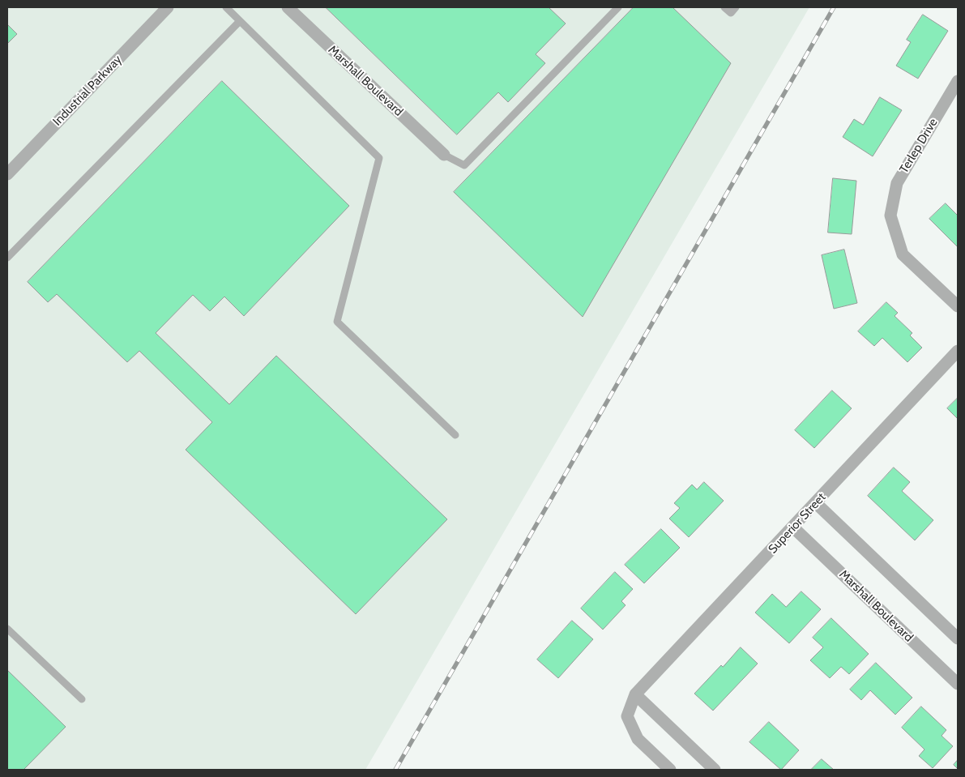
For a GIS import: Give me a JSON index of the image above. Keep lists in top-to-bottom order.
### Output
{
  "streets": {
    "street": [
      "Marshall Boulevard",
      "Industrial Parkway",
      "Terlep Drive",
      "Superior Street"
    ]
  },
  "crossings": [
    ["Marshall Boulevard", "Superior Street"]
  ]
}
